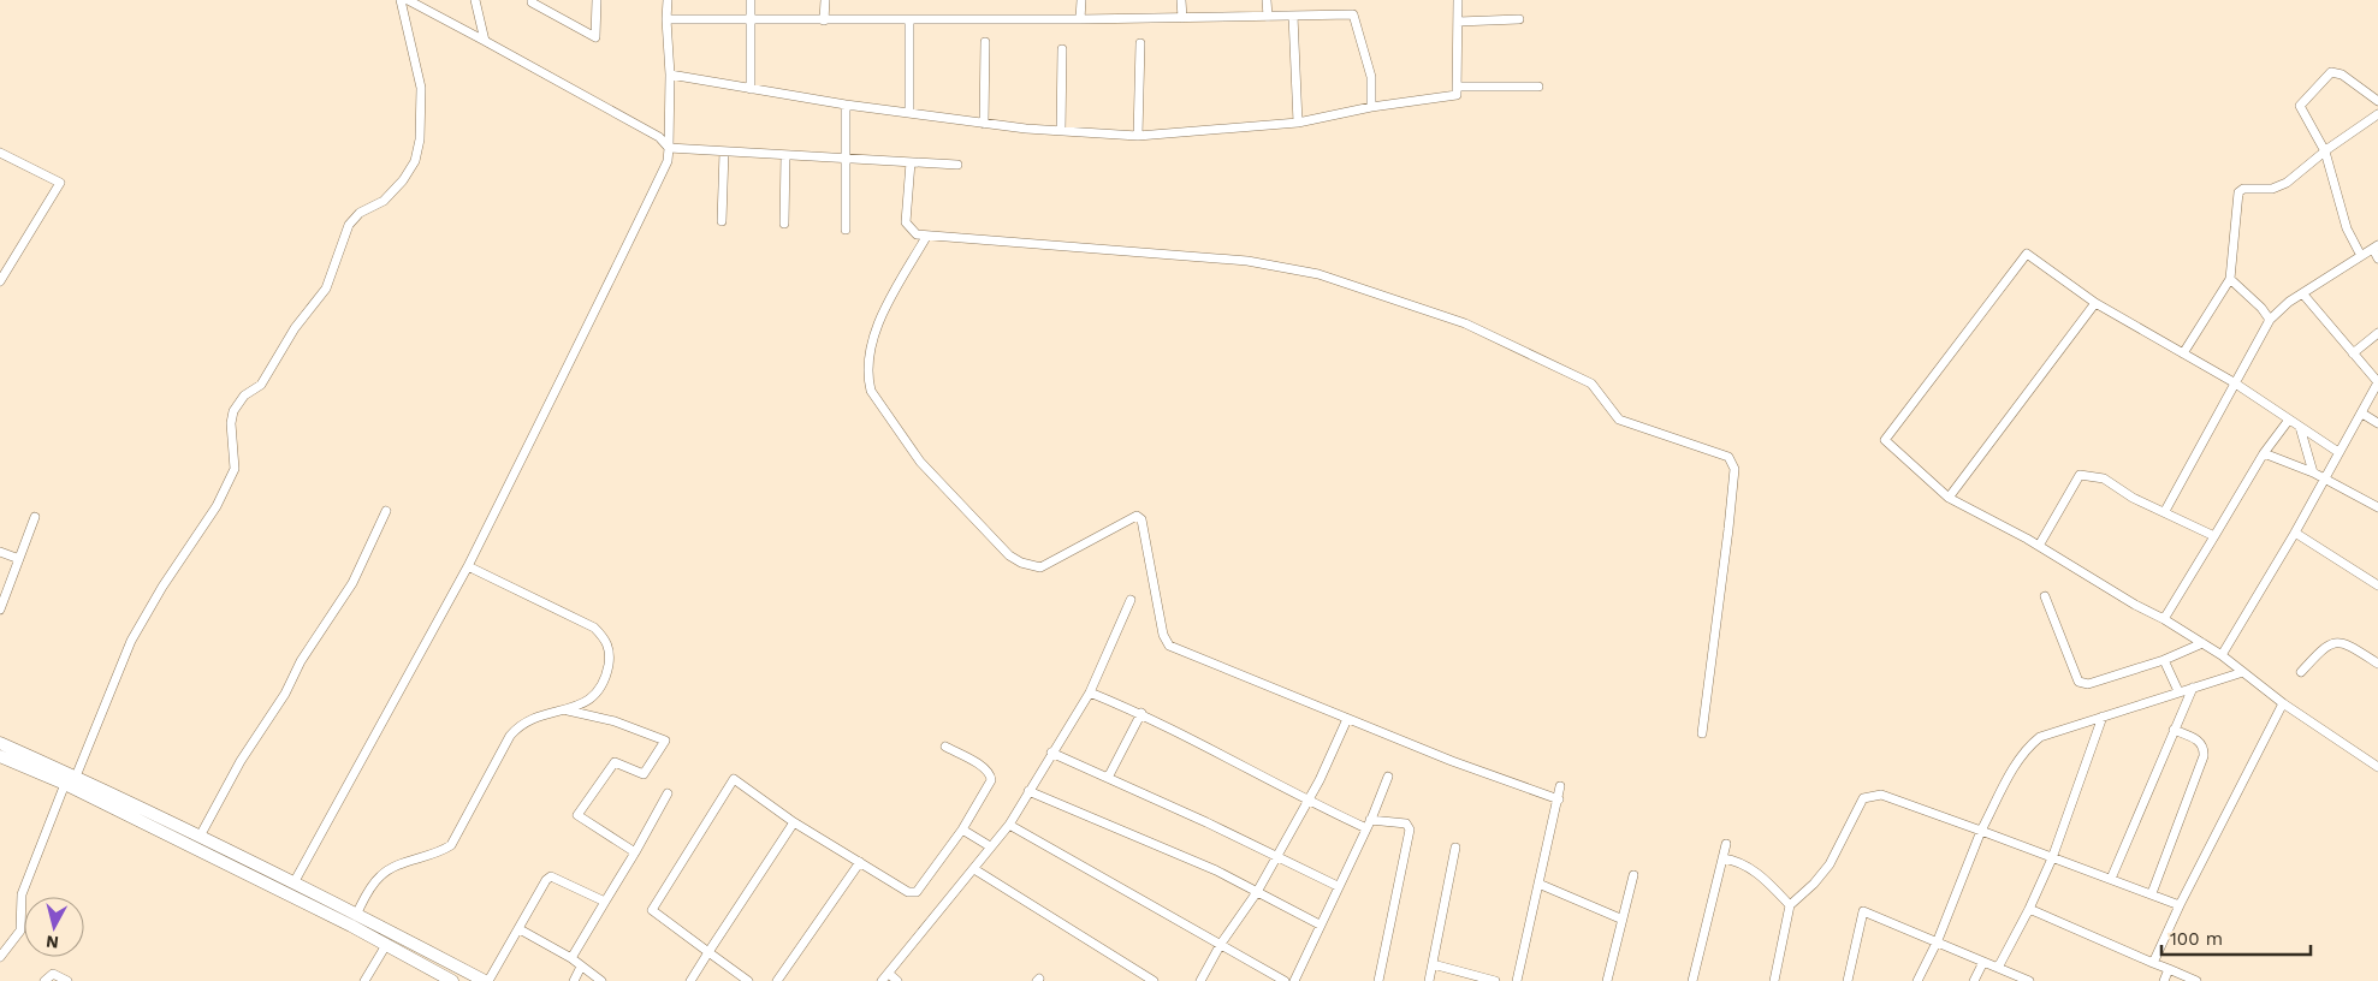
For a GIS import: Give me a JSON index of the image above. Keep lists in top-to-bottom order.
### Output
{
  "scale_bar": "100 m",
  "north": "bottom"
}
